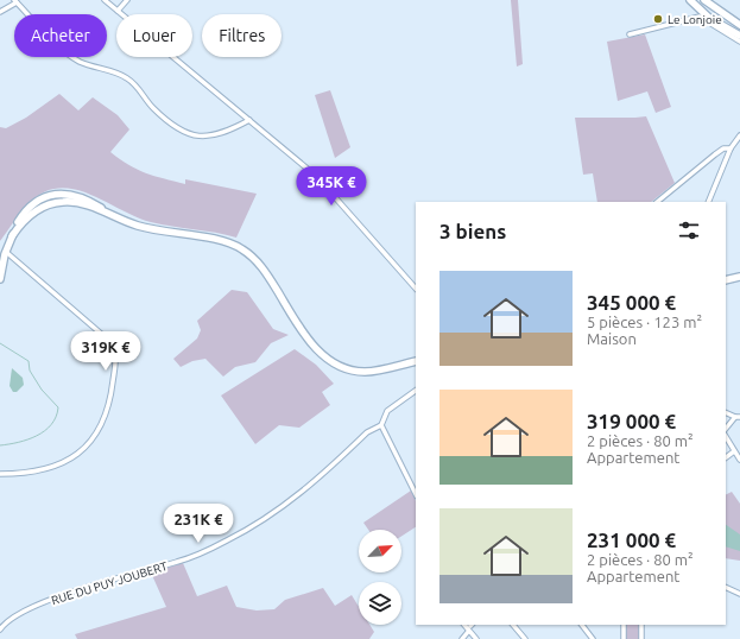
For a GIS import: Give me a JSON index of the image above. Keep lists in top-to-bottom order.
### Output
{
  "streets": {
    "street": ["RUE DU PUY JOUBERT"]
  },
  "places": ["Le Lonjoie"],
  "north": "top right",
  "page": {
    "chip": ["Acheter", "Louer", "Filtres"],
    "price": ["345K €", "319K €", "231K €"],
    "heading": "3 biens",
    "list": [
      {
        "name": "345 000 €",
        "note": "5 pièces · 123 m² · Maison"
      },
      {
        "name": "319 000 €",
        "note": "2 pièces · 80 m² · Appartement"
      },
      {
        "name": "231 000 €",
        "note": "2 pièces · 80 m² · Appartement"
      }
    ]
  }
}
